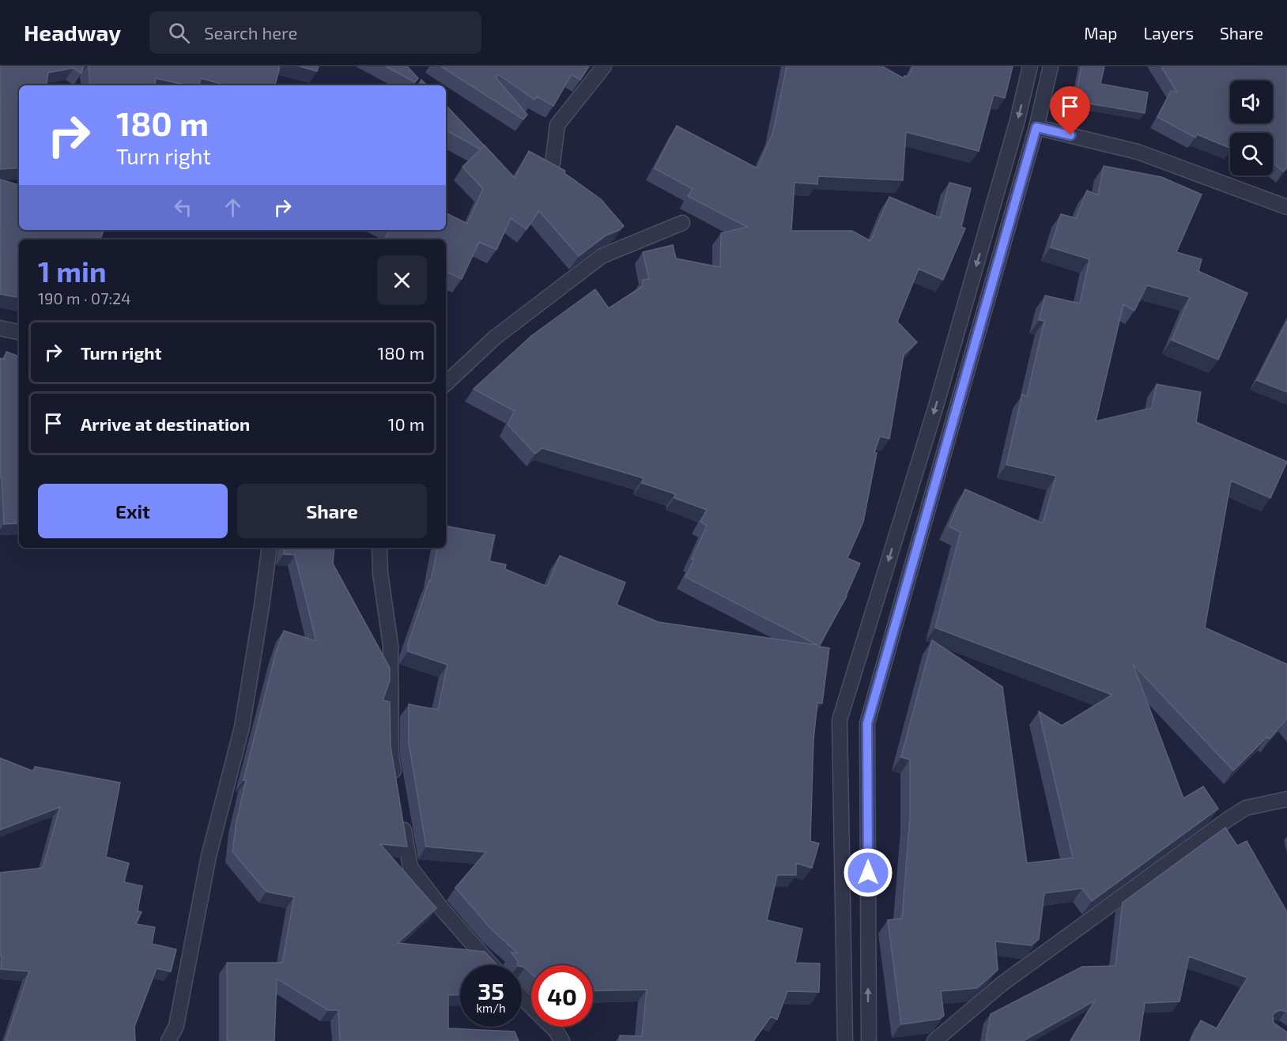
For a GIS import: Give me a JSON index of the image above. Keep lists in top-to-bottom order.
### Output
{
  "page": {
    "header": "Headway",
    "search": "Search here",
    "nav": ["Map", "Layers", "Share"],
    "turn": ["180 m", "Turn right"],
    "heading": ["1 min", "190 m · 07:24"],
    "list": [
      {
        "name": "Turn right",
        "value": "180 m"
      },
      {
        "name": "Arrive at destination",
        "value": "10 m"
      }
    ],
    "buttons": ["Exit", "Share"],
    "speed": "35 km/h",
    "limit": "40"
  }
}
